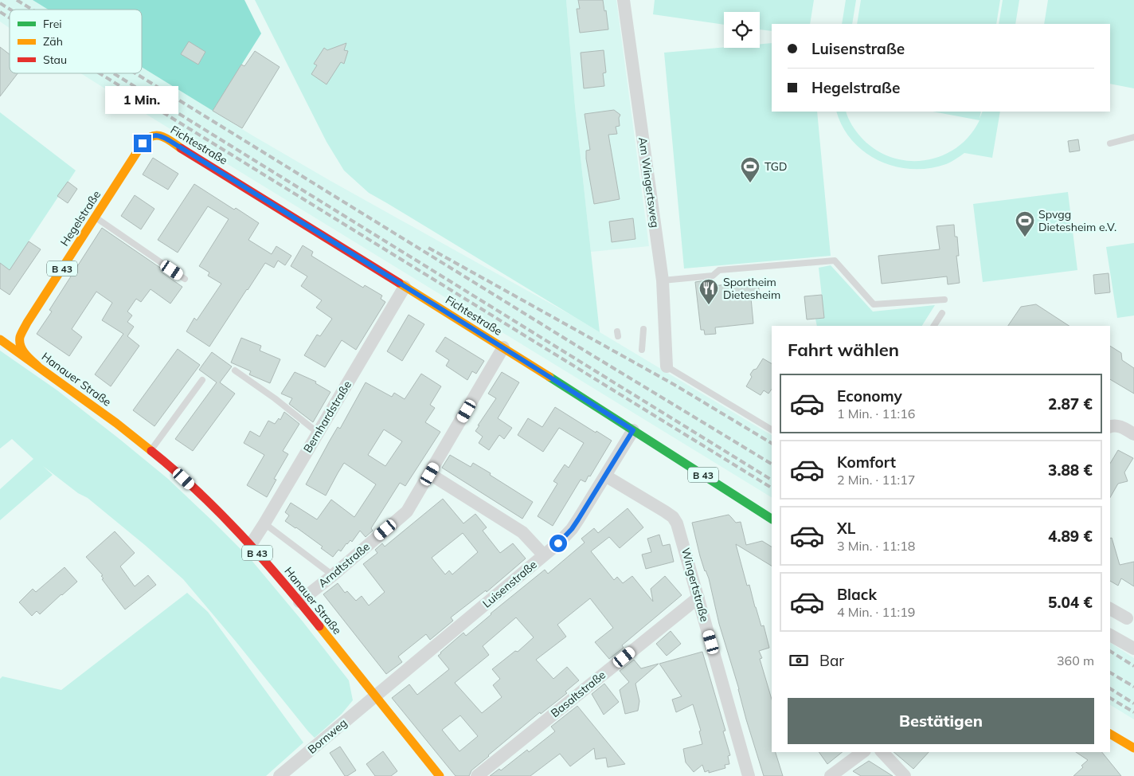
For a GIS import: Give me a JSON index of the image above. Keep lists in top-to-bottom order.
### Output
{
  "streets": {
    "main road": [
      "Fichtestraße",
      "Hegelstraße",
      "B 43",
      "Hanauer Straße"
    ],
    "street": [
      "Am Wingertsweg",
      "Bernhardstraße",
      "Arndtstraße",
      "Luisenstraße",
      "Wingertstraße",
      "Basaltstraße",
      "Bornweg"
    ]
  },
  "crossings": [
    ["Fichtestraße", "Hegelstraße"],
    ["Fichtestraße", "Bernhardstraße"],
    ["Fichtestraße", "Arndtstraße"],
    ["Fichtestraße", "Luisenstraße"],
    ["Hegelstraße", "Hanauer Straße"],
    ["Hanauer Straße", "Bernhardstraße"],
    ["Hanauer Straße", "Arndtstraße"],
    ["Hanauer Straße", "Luisenstraße"],
    ["Hanauer Straße", "Bornweg"],
    ["Luisenstraße", "Wingertstraße"],
    ["Luisenstraße", "Bornweg"],
    ["Wingertstraße", "Basaltstraße"]
  ],
  "places": {
    "sports": ["TGD", "Spvgg Dietesheim e.V."],
    "restaurant": ["Sportheim Dietesheim"]
  },
  "legend": ["Frei", "Zäh", "Stau"],
  "page": {
    "banner": ["Luisenstraße", "Hegelstraße"],
    "bubble": "1 Min.",
    "heading": "Fahrt wählen",
    "list": [
      {
        "name": "Economy",
        "note": "1 Min. · 11:16",
        "value": "2.87 €"
      },
      {
        "name": "Komfort",
        "note": "2 Min. · 11:17",
        "value": "3.88 €"
      },
      {
        "name": "XL",
        "note": "3 Min. · 11:18",
        "value": "4.89 €"
      },
      {
        "name": "Black",
        "note": "4 Min. · 11:19",
        "value": "5.04 €"
      }
    ],
    "pay": ["Bar", "360 m"],
    "buttons": "Bestätigen"
  }
}
